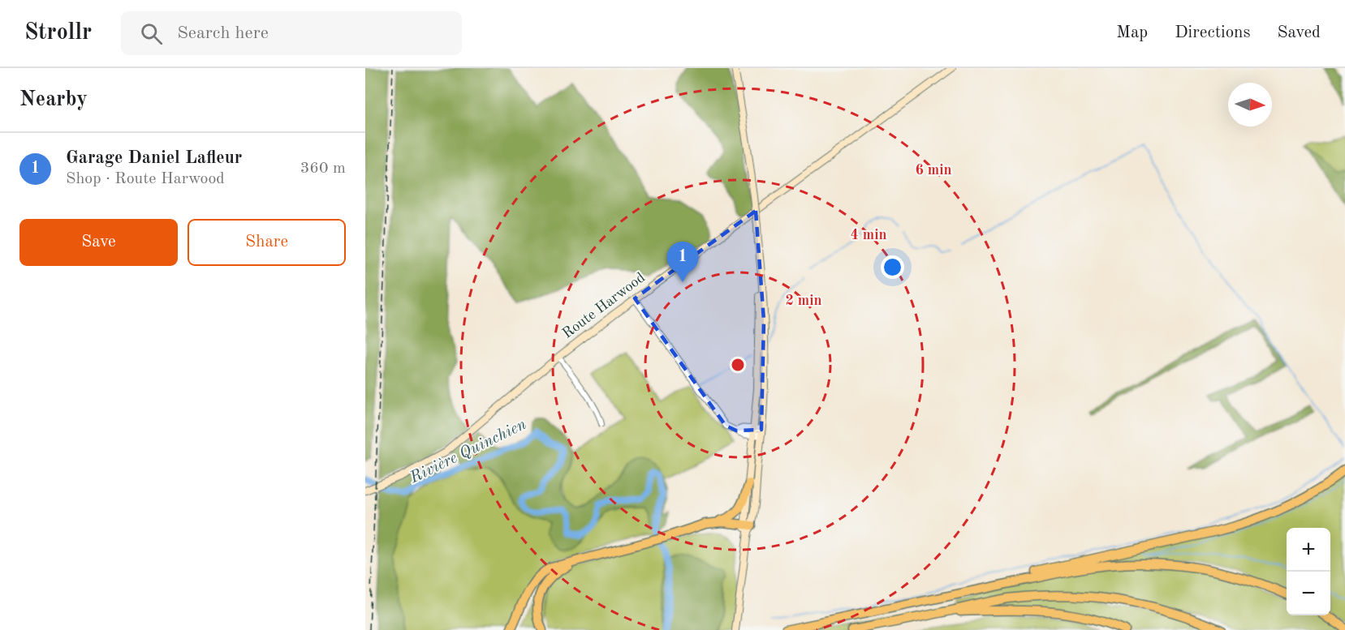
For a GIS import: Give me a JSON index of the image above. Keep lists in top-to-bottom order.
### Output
{
  "streets": {
    "main road": ["Route Harwood"]
  },
  "water": ["Rivière Quinchien"],
  "north": "right",
  "page": {
    "header": "Strollr",
    "search": "Search here",
    "nav": ["Map", "Directions", "Saved"],
    "heading": "Nearby",
    "list": [
      {
        "mark": "1",
        "name": "Garage Daniel Lafleur",
        "note": "Shop · Route Harwood",
        "value": "360 m"
      }
    ],
    "buttons": ["Save", "Share"],
    "pins": "1",
    "map_buttons": ["+", "−"]
  },
  "rings": ["6 min", "4 min", "2 min"]
}
